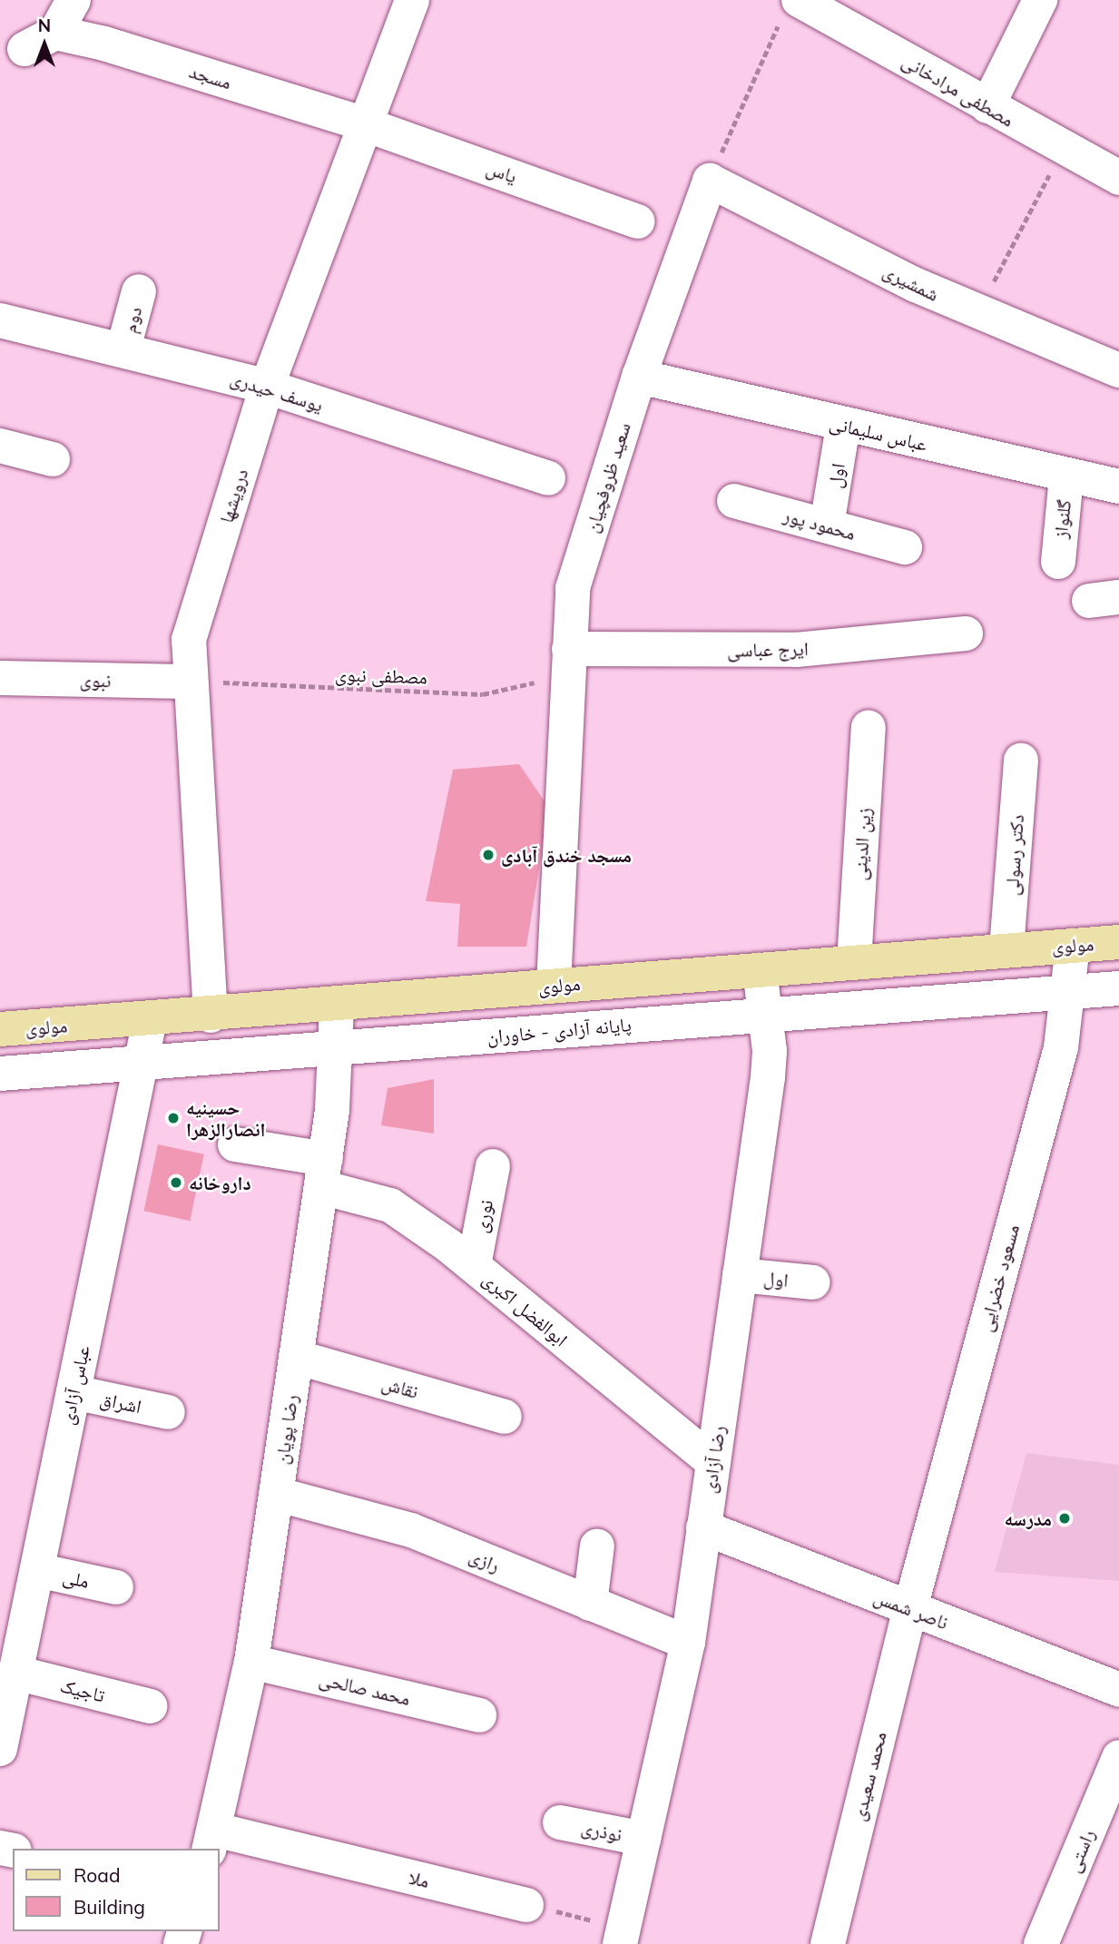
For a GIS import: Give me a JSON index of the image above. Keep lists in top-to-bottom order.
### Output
{
  "streets": {
    "main road": ["مولوی"],
    "street": [
      "مسجد",
      "مصطفی مرادخانی",
      "یاس",
      "شمشیری",
      "دوم",
      "یوسف حیدری",
      "عباس سلیمانی",
      "اول",
      "سعید ظروفچیان",
      "درویشها",
      "گلنواز",
      "محمود پور",
      "ایرج عباسی",
      "نبوی",
      "زین الدینی",
      "دکتر رسولی",
      "پایانه آزادی - خاوران",
      "نوری",
      "مسعود خضرایی",
      "ابوالفضل اکبری",
      "عباس آزادی",
      "نقاش",
      "اشراق",
      "رضا پویان",
      "رضا آزادی",
      "رازی",
      "ملی",
      "ناصر شمس",
      "محمد صالحی",
      "تاجیک",
      "محمد سعیدی",
      "نوذری",
      "راستی",
      "ملا"
    ],
    "path": ["مصطفی نبوی"]
  },
  "crossings": [
    ["مسجد", "یاس"],
    ["مسجد", "درویشها"],
    ["یاس", "درویشها"],
    ["شمشیری", "سعید ظروفچیان"],
    ["دوم", "یوسف حیدری"],
    ["یوسف حیدری", "درویشها"],
    ["عباس سلیمانی", "اول"],
    ["عباس سلیمانی", "سعید ظروفچیان"],
    ["عباس سلیمانی", "گلنواز"],
    ["اول", "محمود پور"],
    ["اول", "رضا آزادی"],
    ["سعید ظروفچیان", "ایرج عباسی"],
    ["سعید ظروفچیان", "مصطفی نبوی"],
    ["سعید ظروفچیان", "مولوی"],
    ["درویشها", "مصطفی نبوی"],
    ["درویشها", "نبوی"],
    ["درویشها", "مولوی"],
    ["ایرج عباسی", "مصطفی نبوی"],
    ["مصطفی نبوی", "نبوی"],
    ["زین الدینی", "مولوی"],
    ["دکتر رسولی", "مولوی"],
    ["مولوی", "مسعود خضرایی"],
    ["مولوی", "عباس آزادی"],
    ["مولوی", "رضا پویان"],
    ["مولوی", "رضا آزادی"],
    ["پایانه آزادی - خاوران", "مسعود خضرایی"],
    ["پایانه آزادی - خاوران", "عباس آزادی"],
    ["پایانه آزادی - خاوران", "رضا پویان"],
    ["پایانه آزادی - خاوران", "رضا آزادی"],
    ["نوری", "ابوالفضل اکبری"],
    ["مسعود خضرایی", "ناصر شمس"],
    ["مسعود خضرایی", "محمد سعیدی"],
    ["ابوالفضل اکبری", "رضا پویان"],
    ["ابوالفضل اکبری", "رضا آزادی"],
    ["عباس آزادی", "اشراق"],
    ["عباس آزادی", "ملی"],
    ["عباس آزادی", "تاجیک"],
    ["نقاش", "رضا پویان"],
    ["رضا پویان", "رازی"],
    ["رضا پویان", "محمد صالحی"],
    ["رضا پویان", "ملا"],
    ["رضا آزادی", "رازی"],
    ["رضا آزادی", "ناصر شمس"],
    ["رضا آزادی", "نوذری"],
    ["ناصر شمس", "محمد سعیدی"]
  ],
  "places": [
    "مسجد خندق آبادی",
    "حسینیه انصارالزهرا",
    "داروخانه",
    "مدرسه"
  ],
  "legend": ["Road", "Building"],
  "north": "top"
}
